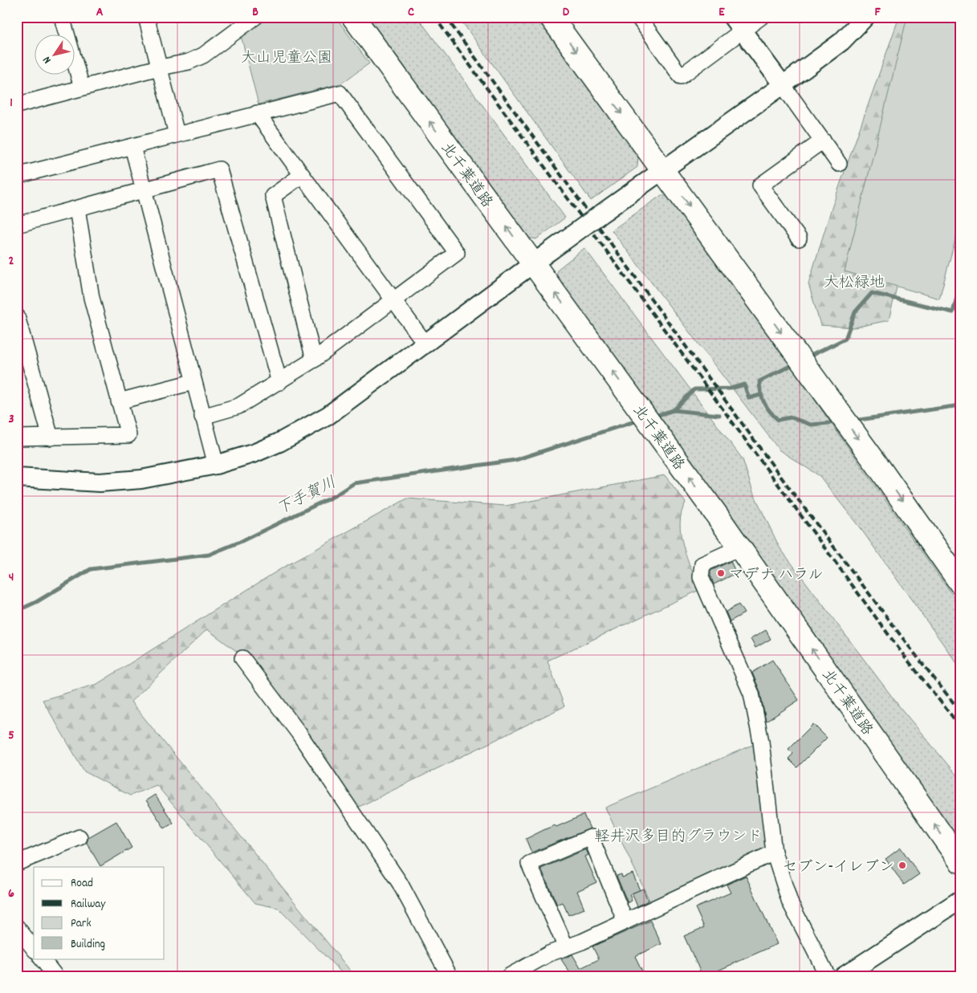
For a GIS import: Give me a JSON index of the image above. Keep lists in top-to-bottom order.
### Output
{
  "streets": {
    "highway": ["北千葉道路"]
  },
  "water": ["下手賀川"],
  "parks": ["大山児童公園", "大松緑地", "軽井沢多目的グラウンド"],
  "places": ["マデナ ハラル", "セブン-イレブン"],
  "legend": [
    "Road",
    "Railway",
    "Park",
    "Building"
  ],
  "north": "bottom left",
  "grid": {
    "columns": [
      "A",
      "B",
      "C",
      "D",
      "E",
      "F"
    ],
    "rows": [
      "1",
      "2",
      "3",
      "4",
      "5",
      "6"
    ]
  }
}
